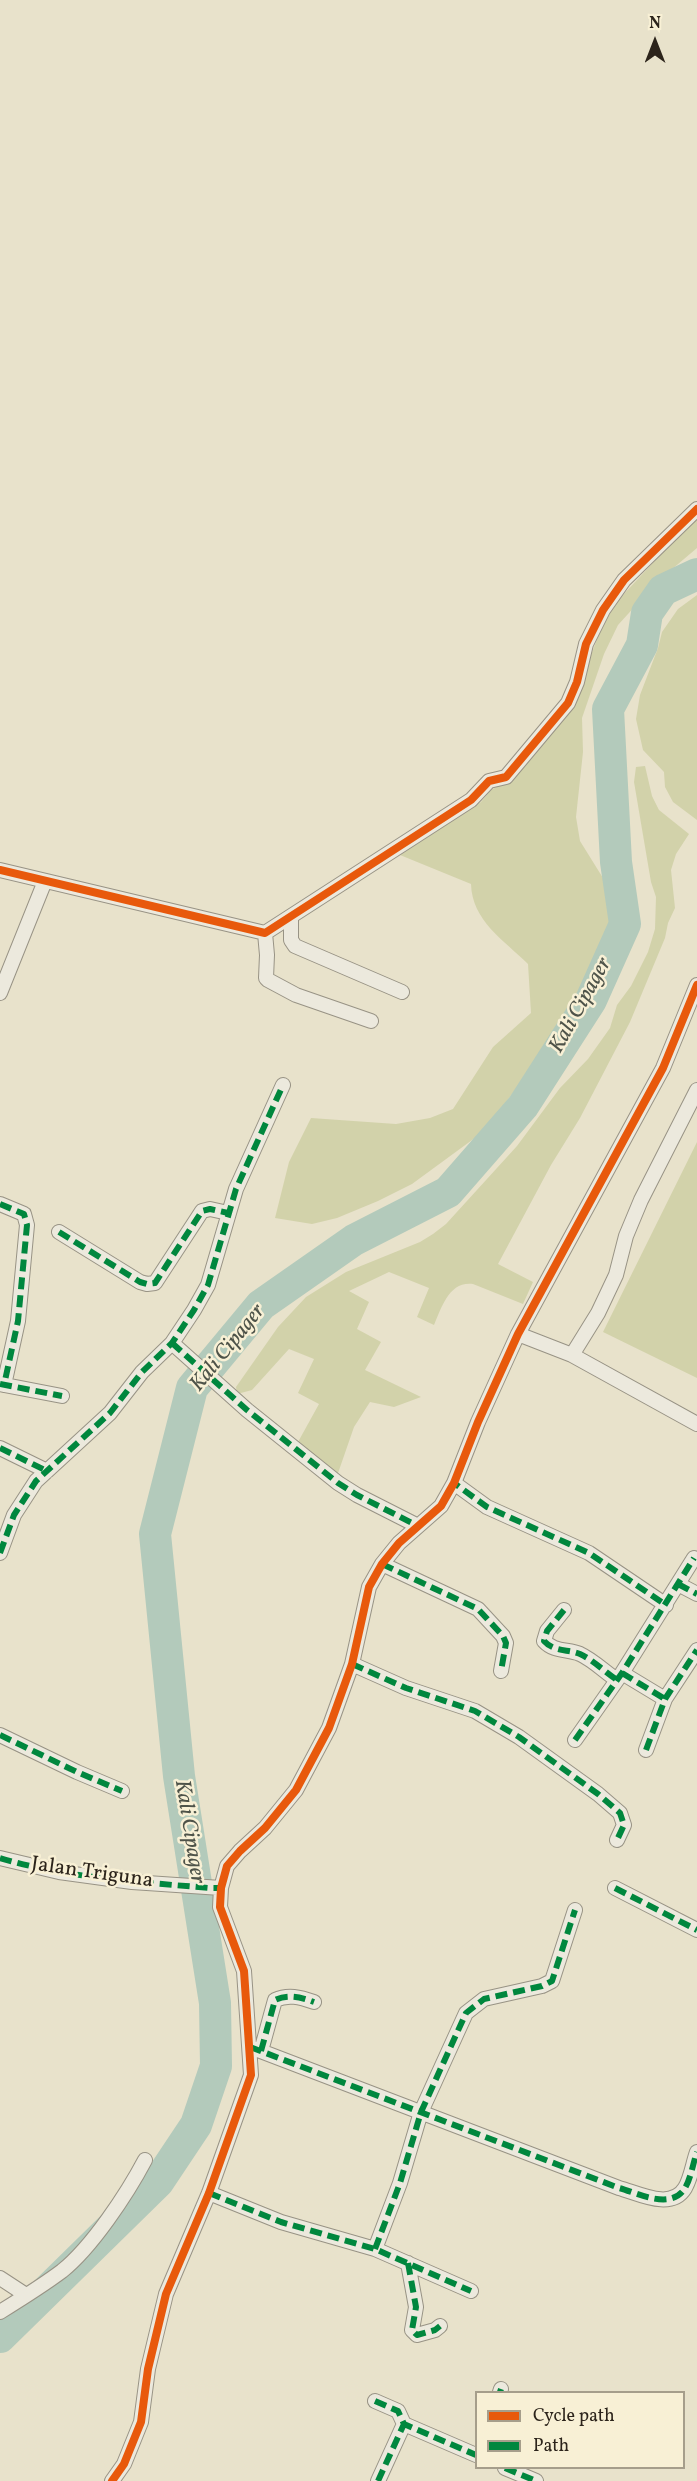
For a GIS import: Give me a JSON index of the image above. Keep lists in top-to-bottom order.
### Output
{
  "streets": {
    "street": ["Jalan Triguna"]
  },
  "water": ["Kali Cipager"],
  "legend": ["Cycle path", "Path"],
  "north": "top"
}
